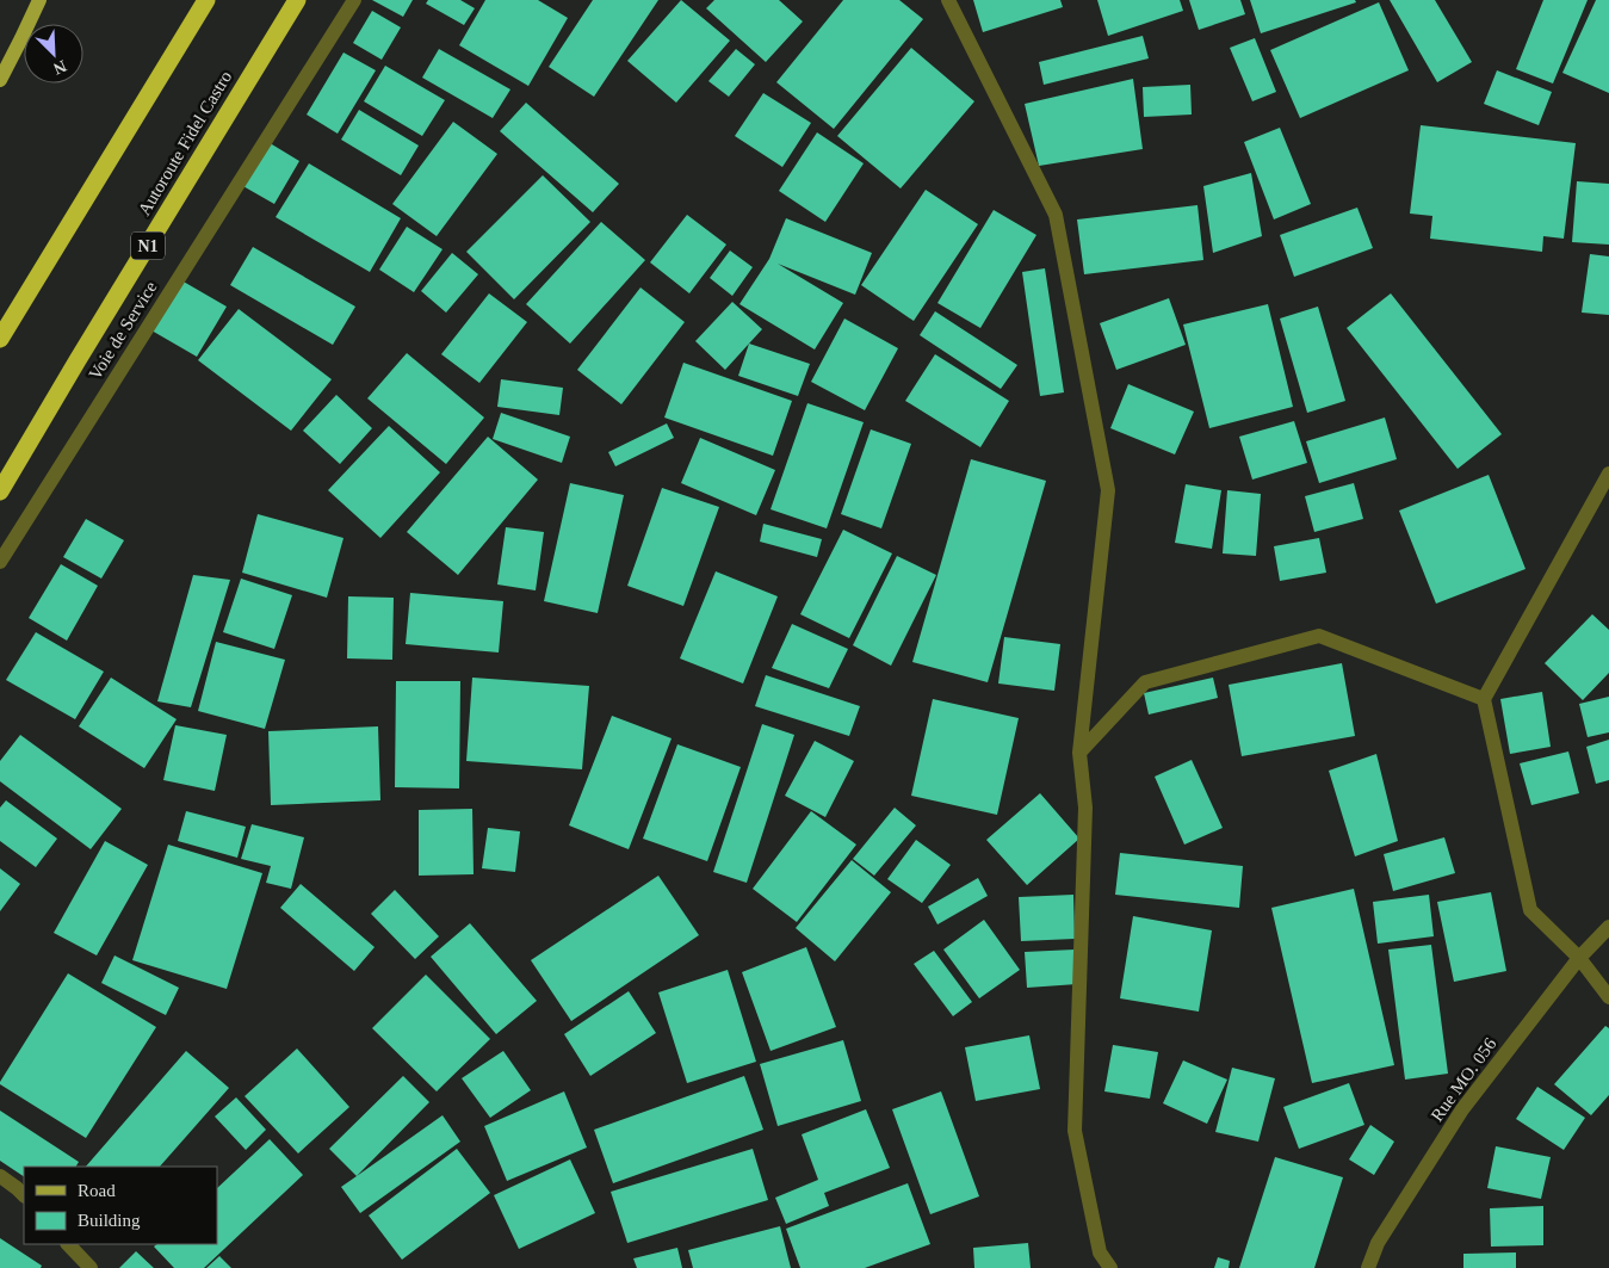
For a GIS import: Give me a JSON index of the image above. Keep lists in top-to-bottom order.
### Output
{
  "streets": {
    "highway": ["Autoroute Fidel Castro", "N1"],
    "street": ["Voie de Service", "Rue MO. 056"]
  },
  "legend": ["Road", "Building"],
  "north": "bottom right"
}
